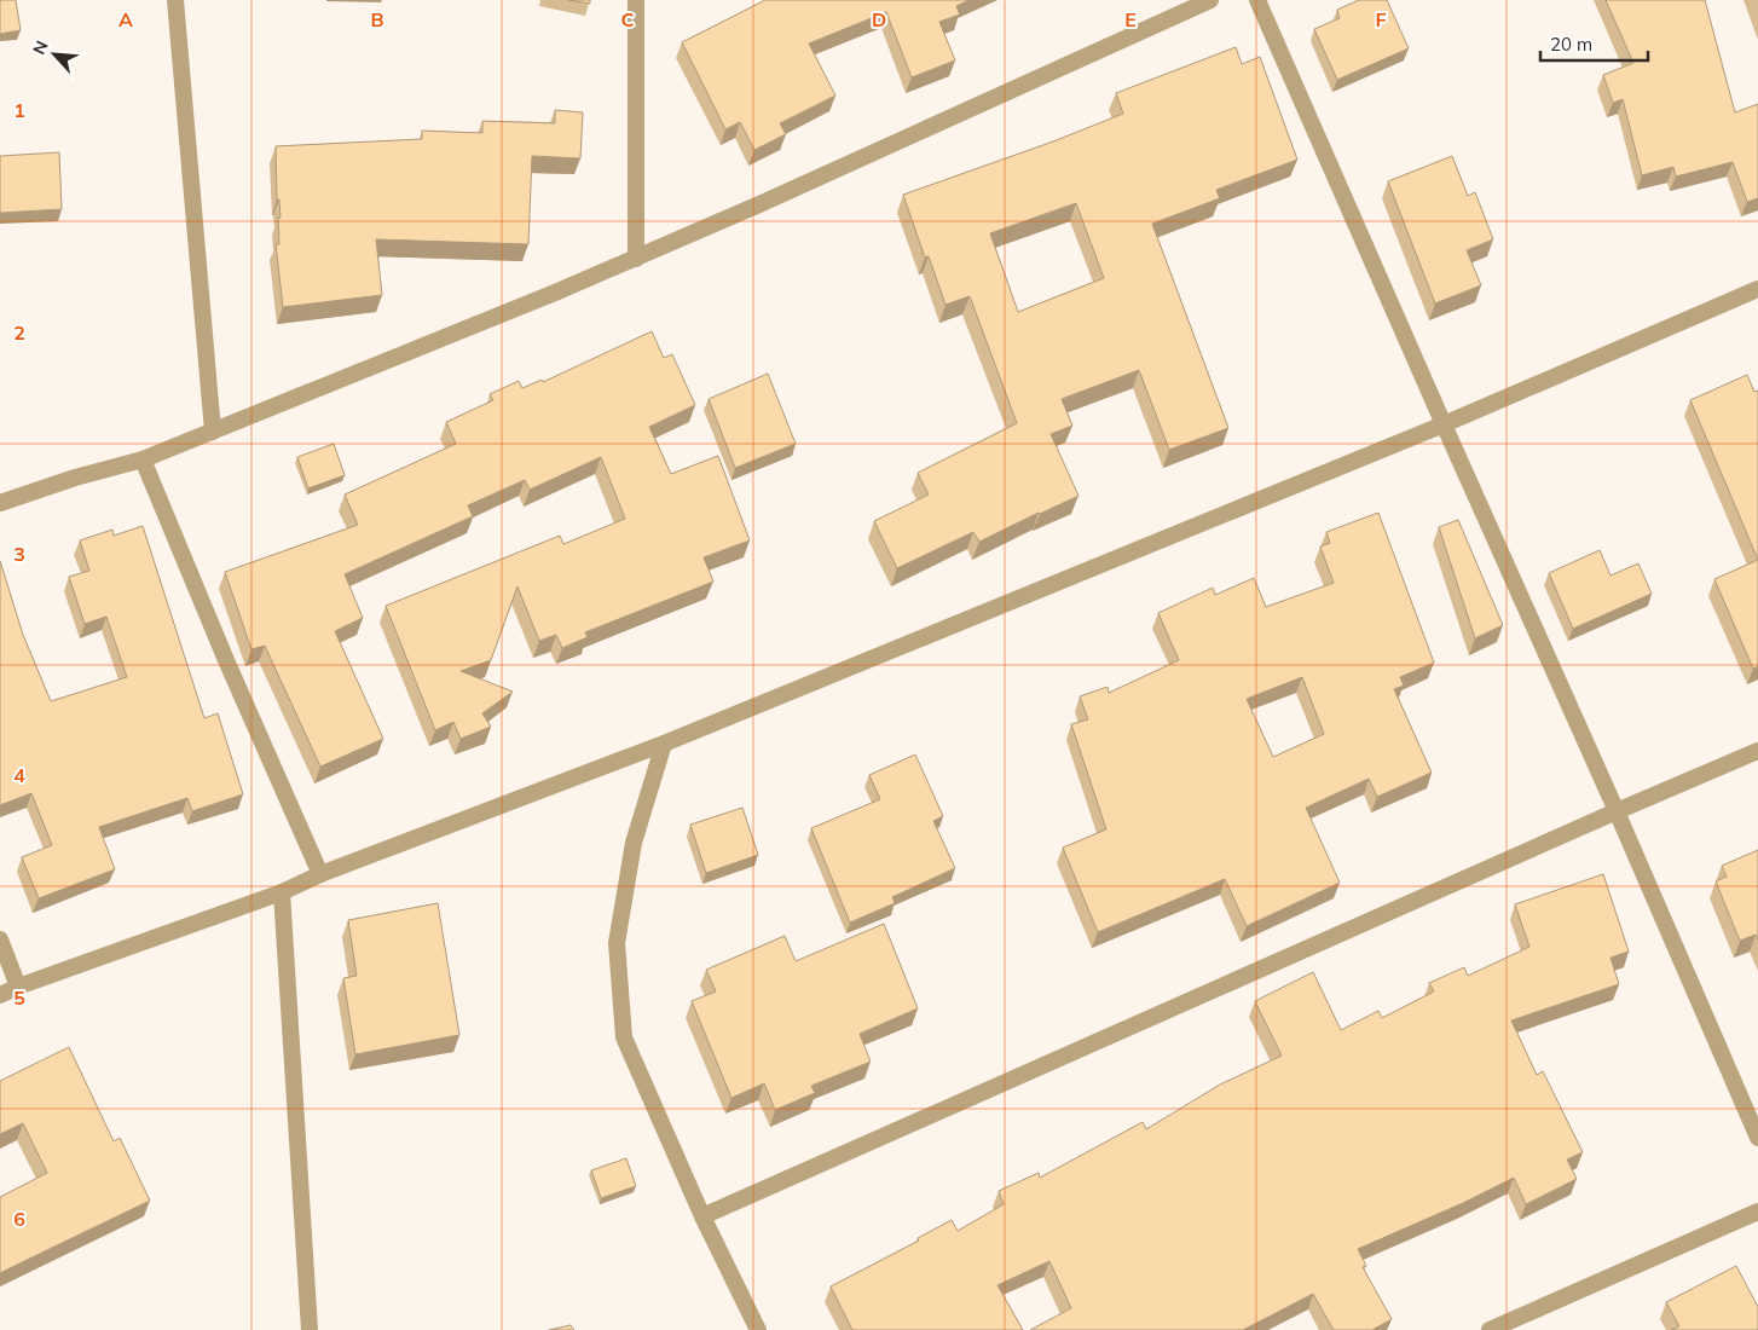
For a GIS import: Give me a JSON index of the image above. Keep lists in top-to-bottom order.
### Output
{
  "scale_bar": "20 m",
  "north": "top left",
  "grid": {
    "columns": [
      "A",
      "B",
      "C",
      "D",
      "E",
      "F"
    ],
    "rows": [
      "1",
      "2",
      "3",
      "4",
      "5",
      "6"
    ]
  }
}
